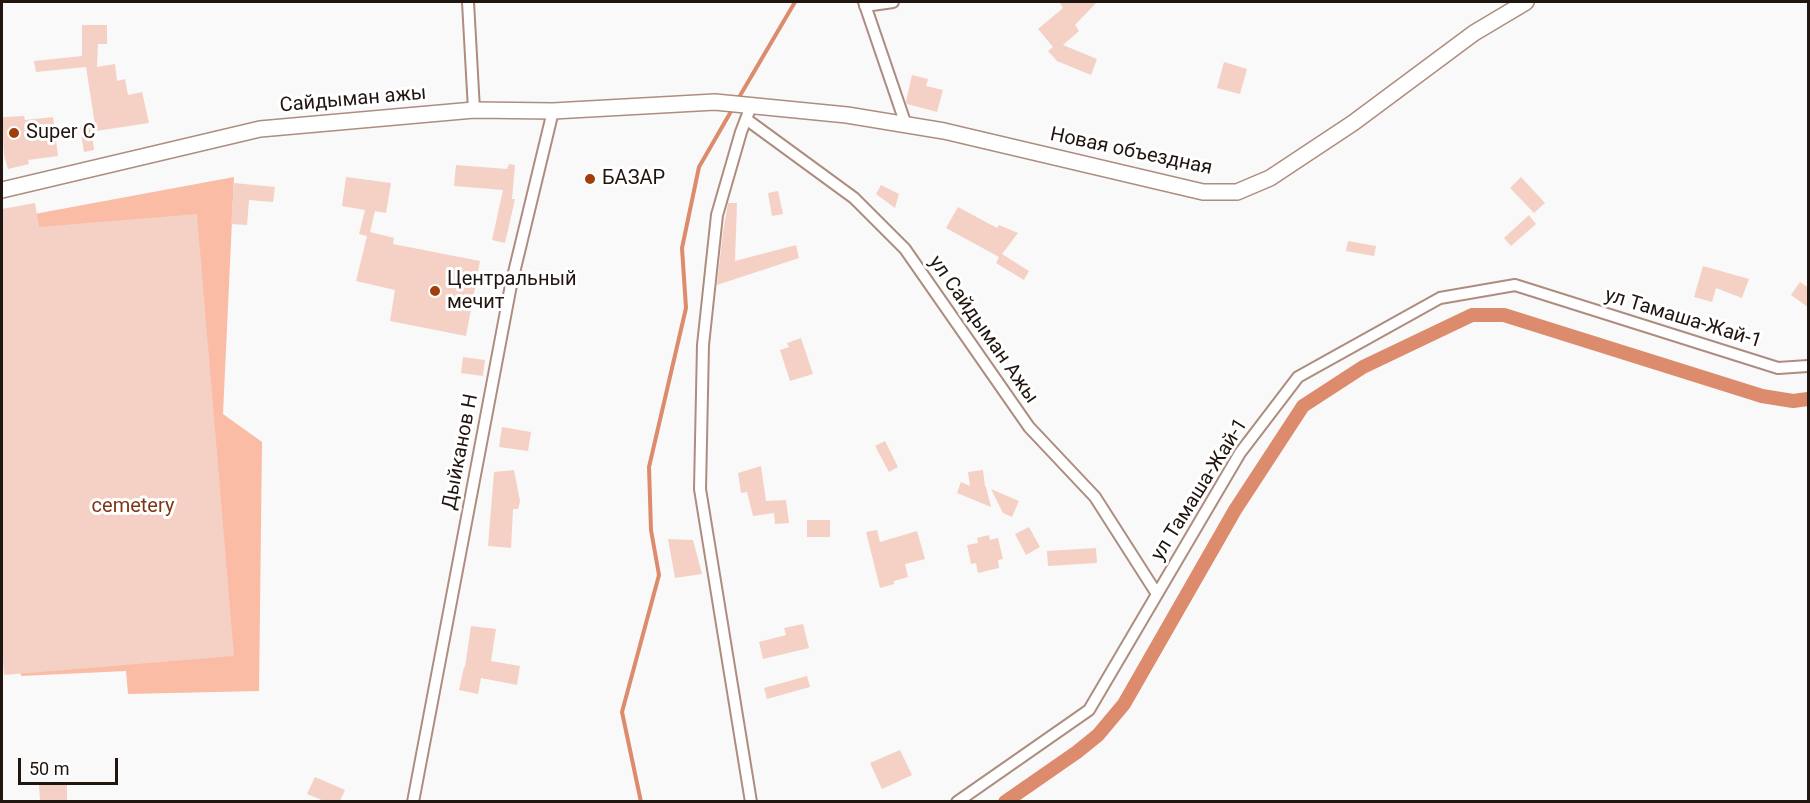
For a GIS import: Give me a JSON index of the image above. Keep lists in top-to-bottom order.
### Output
{
  "streets": {
    "main road": ["Сайдыман ажы", "Новая объездная"],
    "street": ["ул Тамаша-Жай-1", "ул Сайдыман Ажы", "Дыйканов Н"]
  },
  "crossings": [
    ["Сайдыман ажы", "Новая объездная"],
    ["Сайдыман ажы", "Дыйканов Н"],
    ["Новая объездная", "ул Сайдыман Ажы"],
    ["ул Тамаша-Жай-1", "ул Сайдыман Ажы"]
  ],
  "parks": ["cemetery"],
  "places": ["Super C", "БАЗАР", "Центральный мечит"],
  "scale_bar": "50 m"
}
